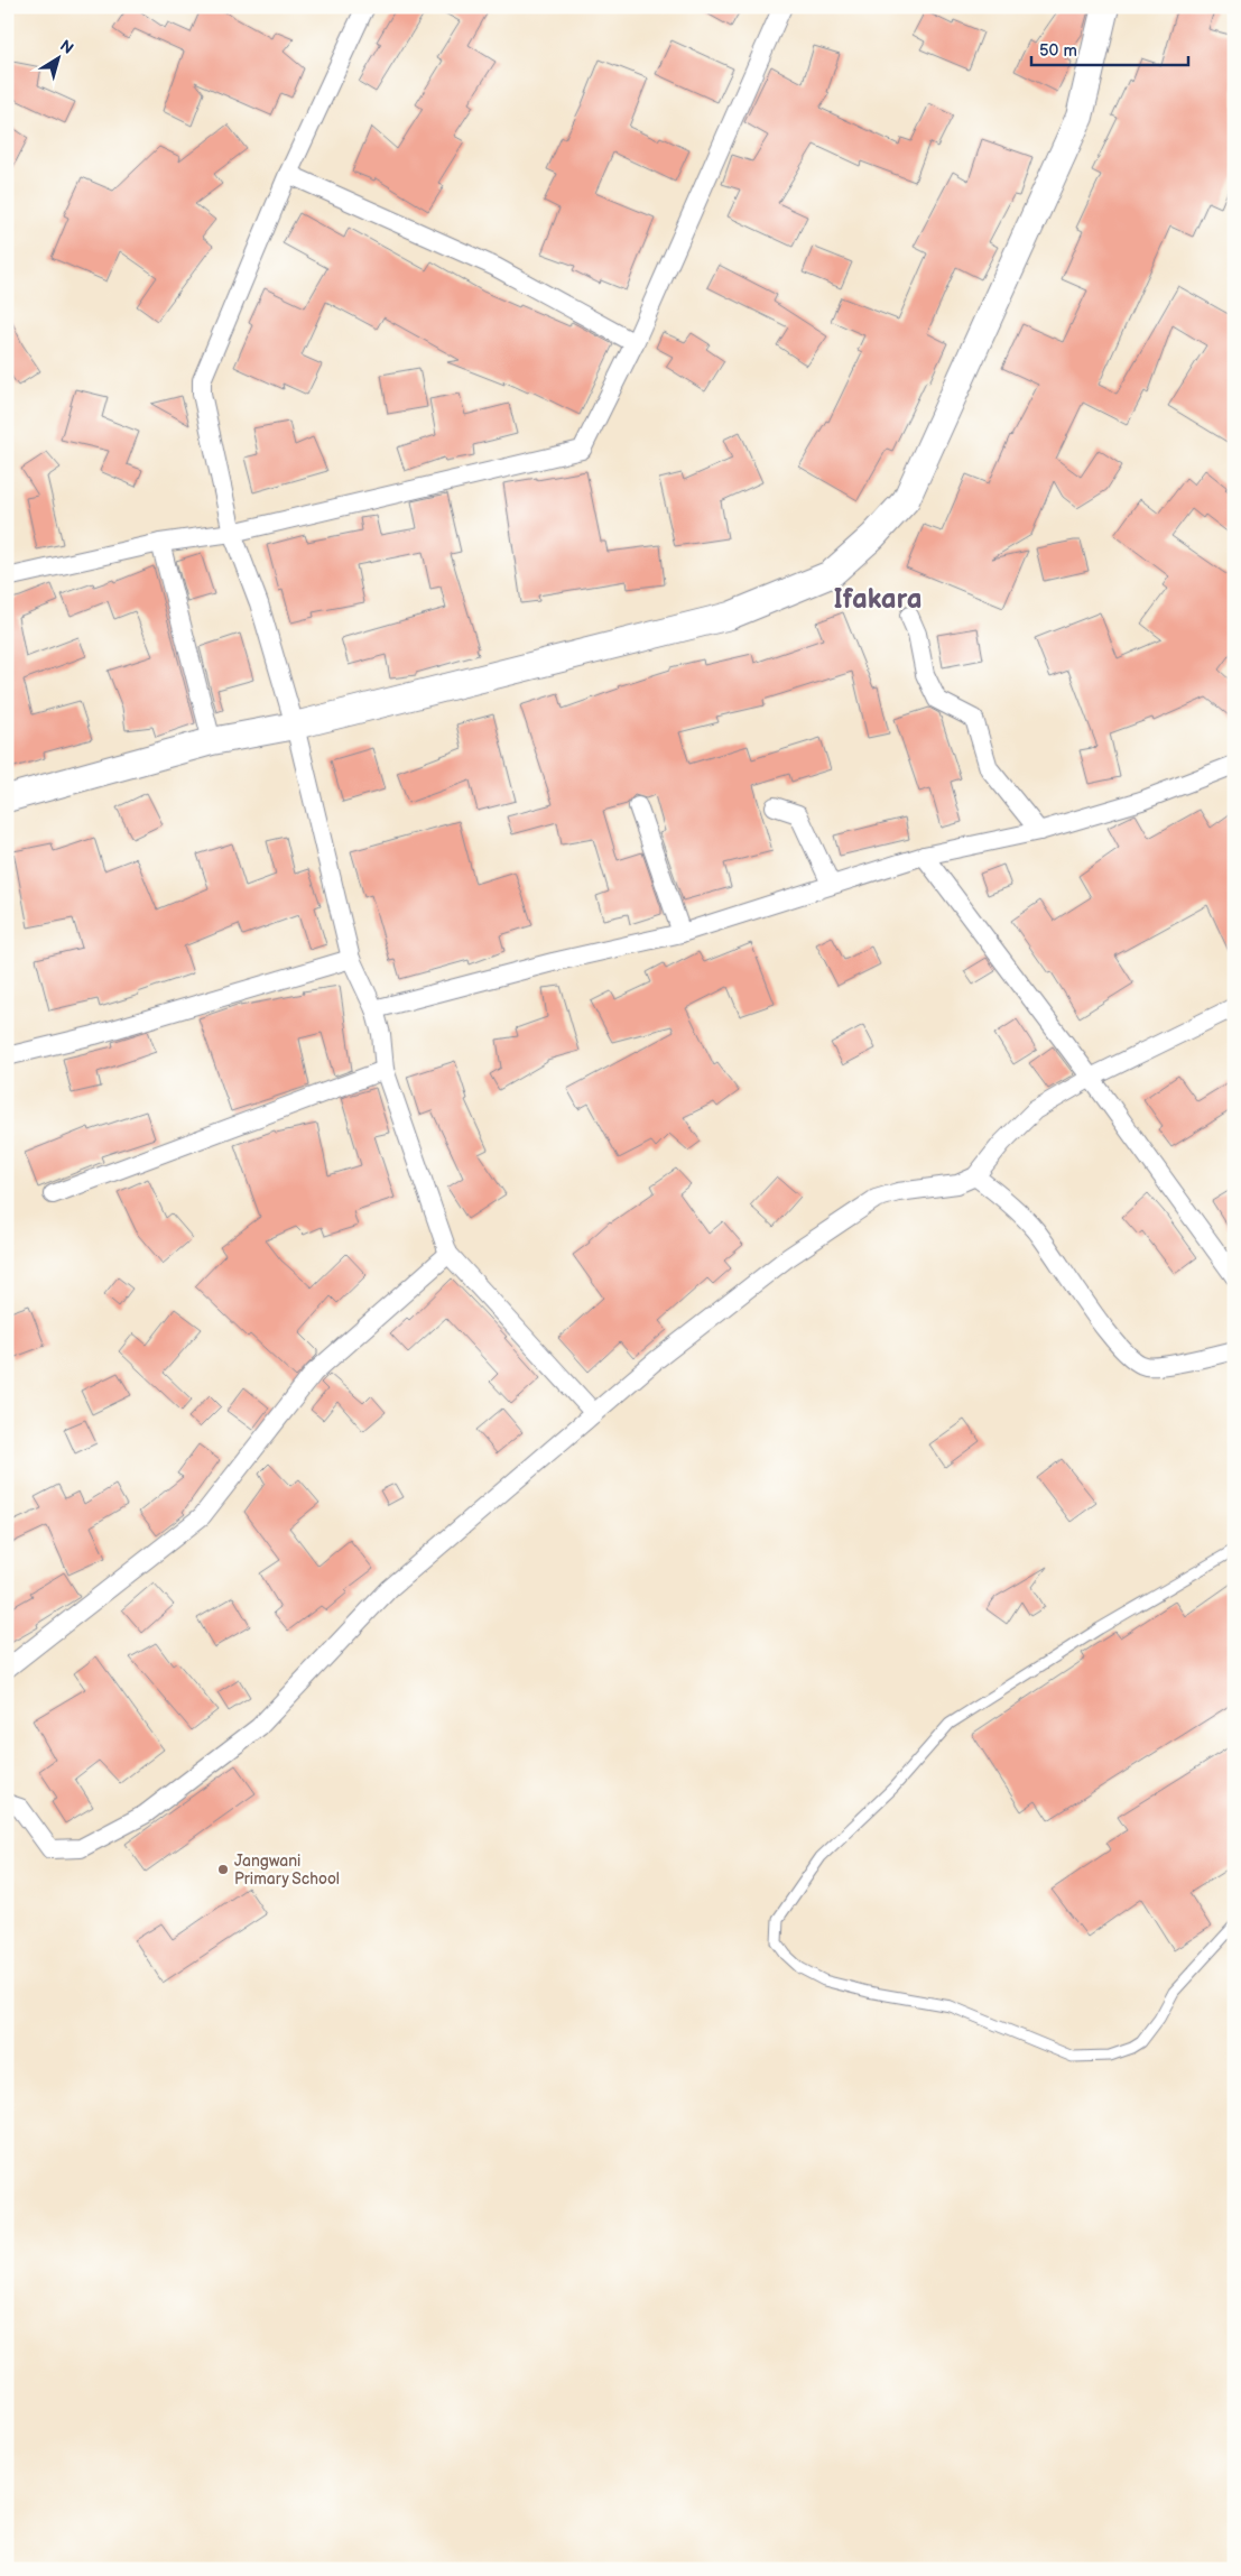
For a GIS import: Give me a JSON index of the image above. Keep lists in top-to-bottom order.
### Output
{
  "districts": ["Ifakara"],
  "places": ["Jangwani Primary School"],
  "scale_bar": "50 m",
  "north": "top right"
}
